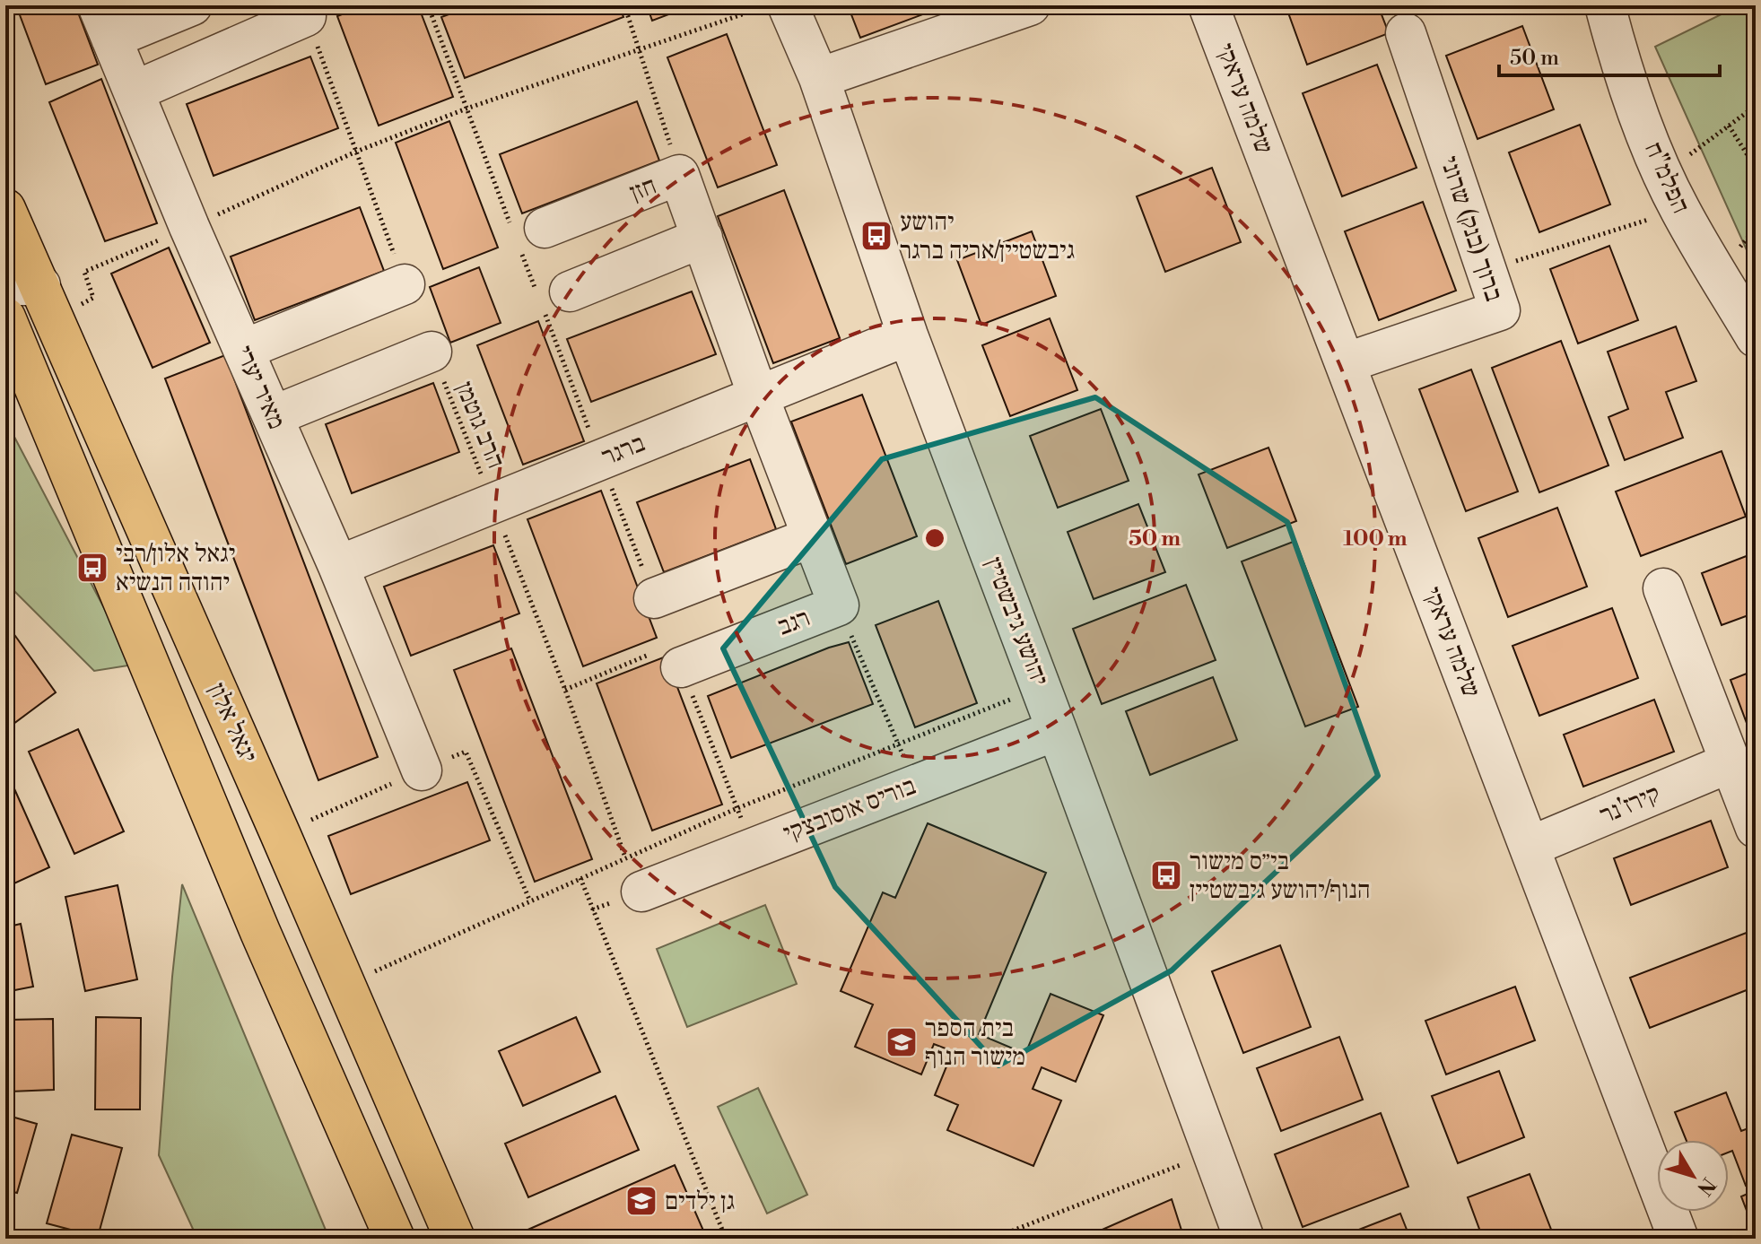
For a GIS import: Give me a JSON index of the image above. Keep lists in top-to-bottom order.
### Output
{
  "streets": {
    "main road": ["יגאל אלון"],
    "street": [
      "שלמה עראקי",
      "הפלמ\"ח",
      "חזן",
      "ברוך (בנק) שרוני",
      "מאיר יערי",
      "ברגר",
      "יהושע גיבשטיין",
      "רגב",
      "קירז'נר",
      "בוריס אוסובצקי"
    ],
    "path": ["הרב גוטמן"]
  },
  "crossings": [
    ["שלמה עראקי", "ברוך (בנק) שרוני"],
    ["שלמה עראקי", "קירז'נר"],
    ["חזן", "ברגר"],
    ["חזן", "רגב"],
    ["מאיר יערי", "ברגר"],
    ["הרב גוטמן", "ברגר"],
    ["הרב גוטמן", "בוריס אוסובצקי"],
    ["ברגר", "יהושע גיבשטיין"],
    ["ברגר", "רגב"],
    ["יהושע גיבשטיין", "בוריס אוסובצקי"]
  ],
  "places": {
    "bus stop": ["יהושע גיבשטיין/אריה ברגר", "יגאל אלון/רבי יהודה הנשיא", "בי״ס מישור הנוף/יהושע גיבשטיין"],
    "school or university": ["בית הספר מישור הנוף", "גן ילדים"]
  },
  "scale_bar": "50 m",
  "north": "bottom right",
  "rings": ["50 m", "100 m"]
}
